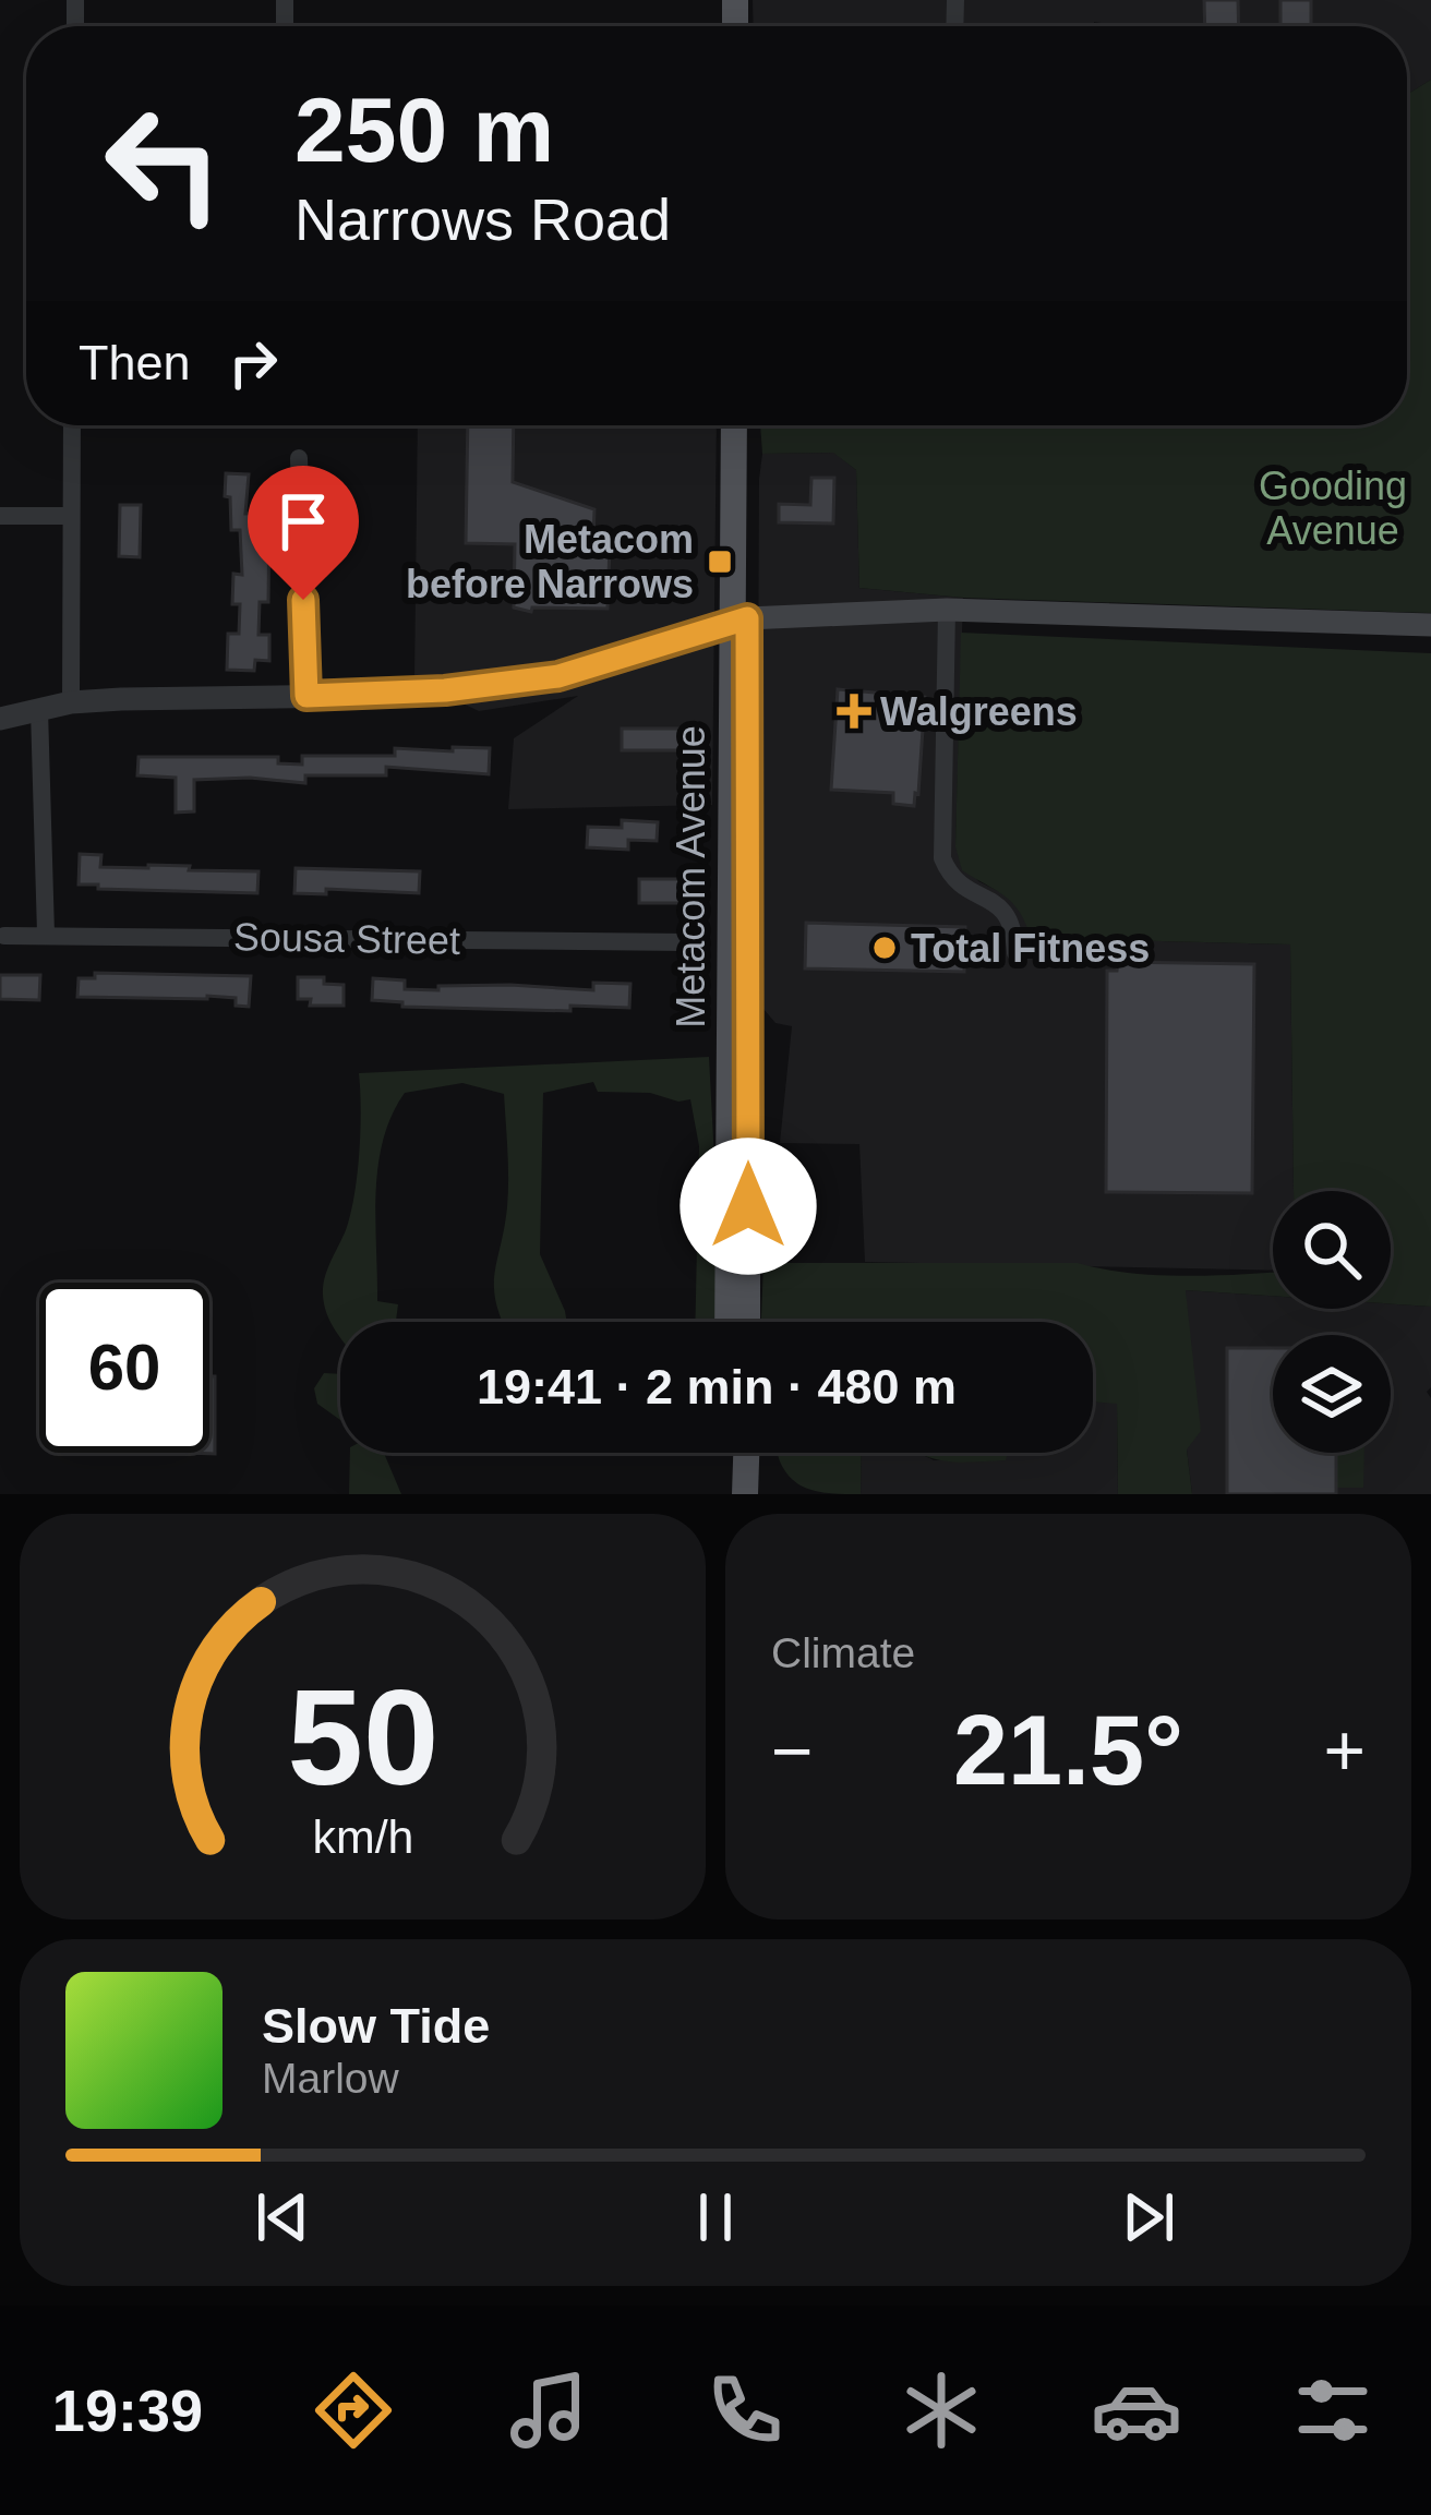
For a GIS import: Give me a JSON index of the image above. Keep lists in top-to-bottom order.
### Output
{
  "streets": {
    "main road": ["Metacom Avenue"],
    "street": ["Sousa Street"]
  },
  "parks": ["Gooding Avenue"],
  "places": {
    "transit": ["Metacom before Narrows"],
    "health": ["Walgreens"],
    "other": ["Total Fitness"]
  },
  "page": {
    "turn": ["250 m", "Narrows Road"],
    "then": "Then",
    "limit": "60",
    "trip": "19:41 · 2 min · 480 m",
    "tile": "Climate",
    "heat": ["−", "21.5°", "+"],
    "song": ["Slow Tide", "Marlow"],
    "tabs": "19:39",
    "gauge": ["50", "km/h"]
  }
}
